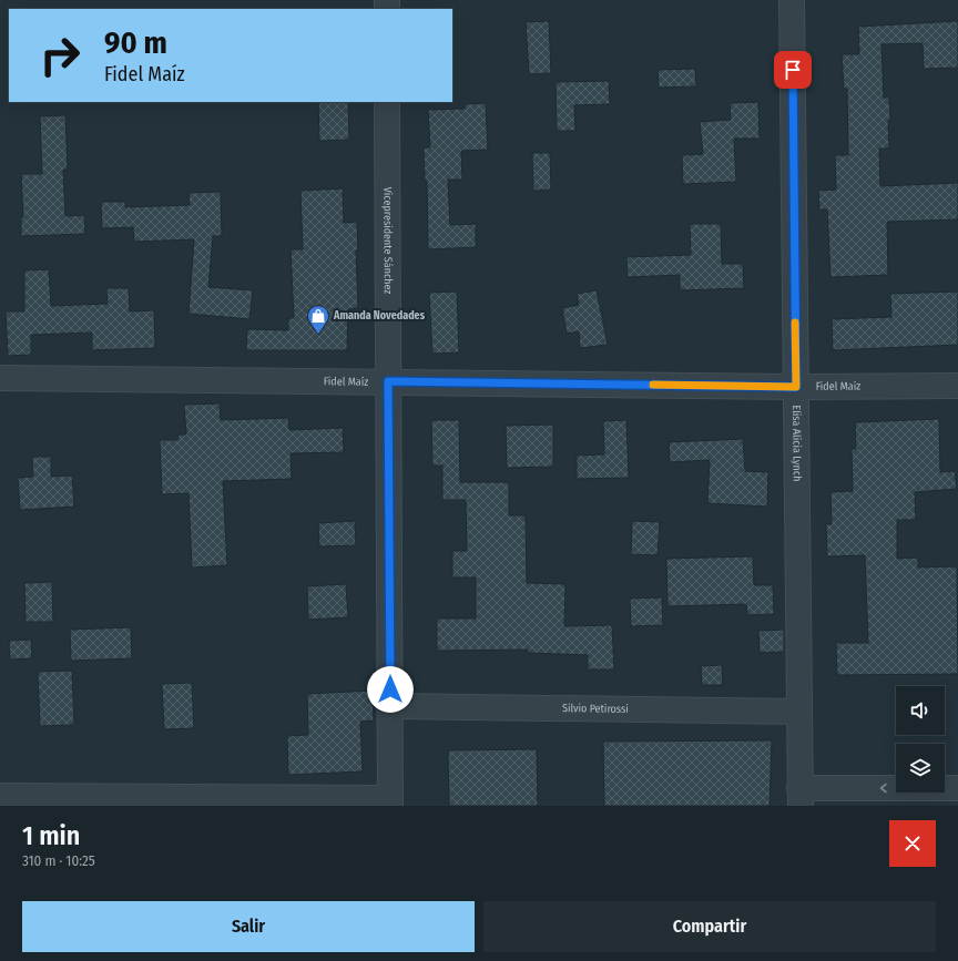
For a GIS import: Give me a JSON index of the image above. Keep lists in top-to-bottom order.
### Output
{
  "streets": {
    "street": [
      "Vicepresidente Sánchez",
      "Fidel Maíz",
      "Elisa Alicia Lynch",
      "Silvio Petirossi"
    ]
  },
  "crossings": [
    ["Vicepresidente Sánchez", "Fidel Maíz"],
    ["Vicepresidente Sánchez", "Silvio Petirossi"],
    ["Fidel Maíz", "Elisa Alicia Lynch"],
    ["Elisa Alicia Lynch", "Silvio Petirossi"]
  ],
  "places": {
    "shop": ["Amanda Novedades"]
  },
  "page": {
    "turn": ["90 m", "Fidel Maíz"],
    "heading": ["1 min", "310 m · 10:25"],
    "buttons": ["Salir", "Compartir"]
  }
}
